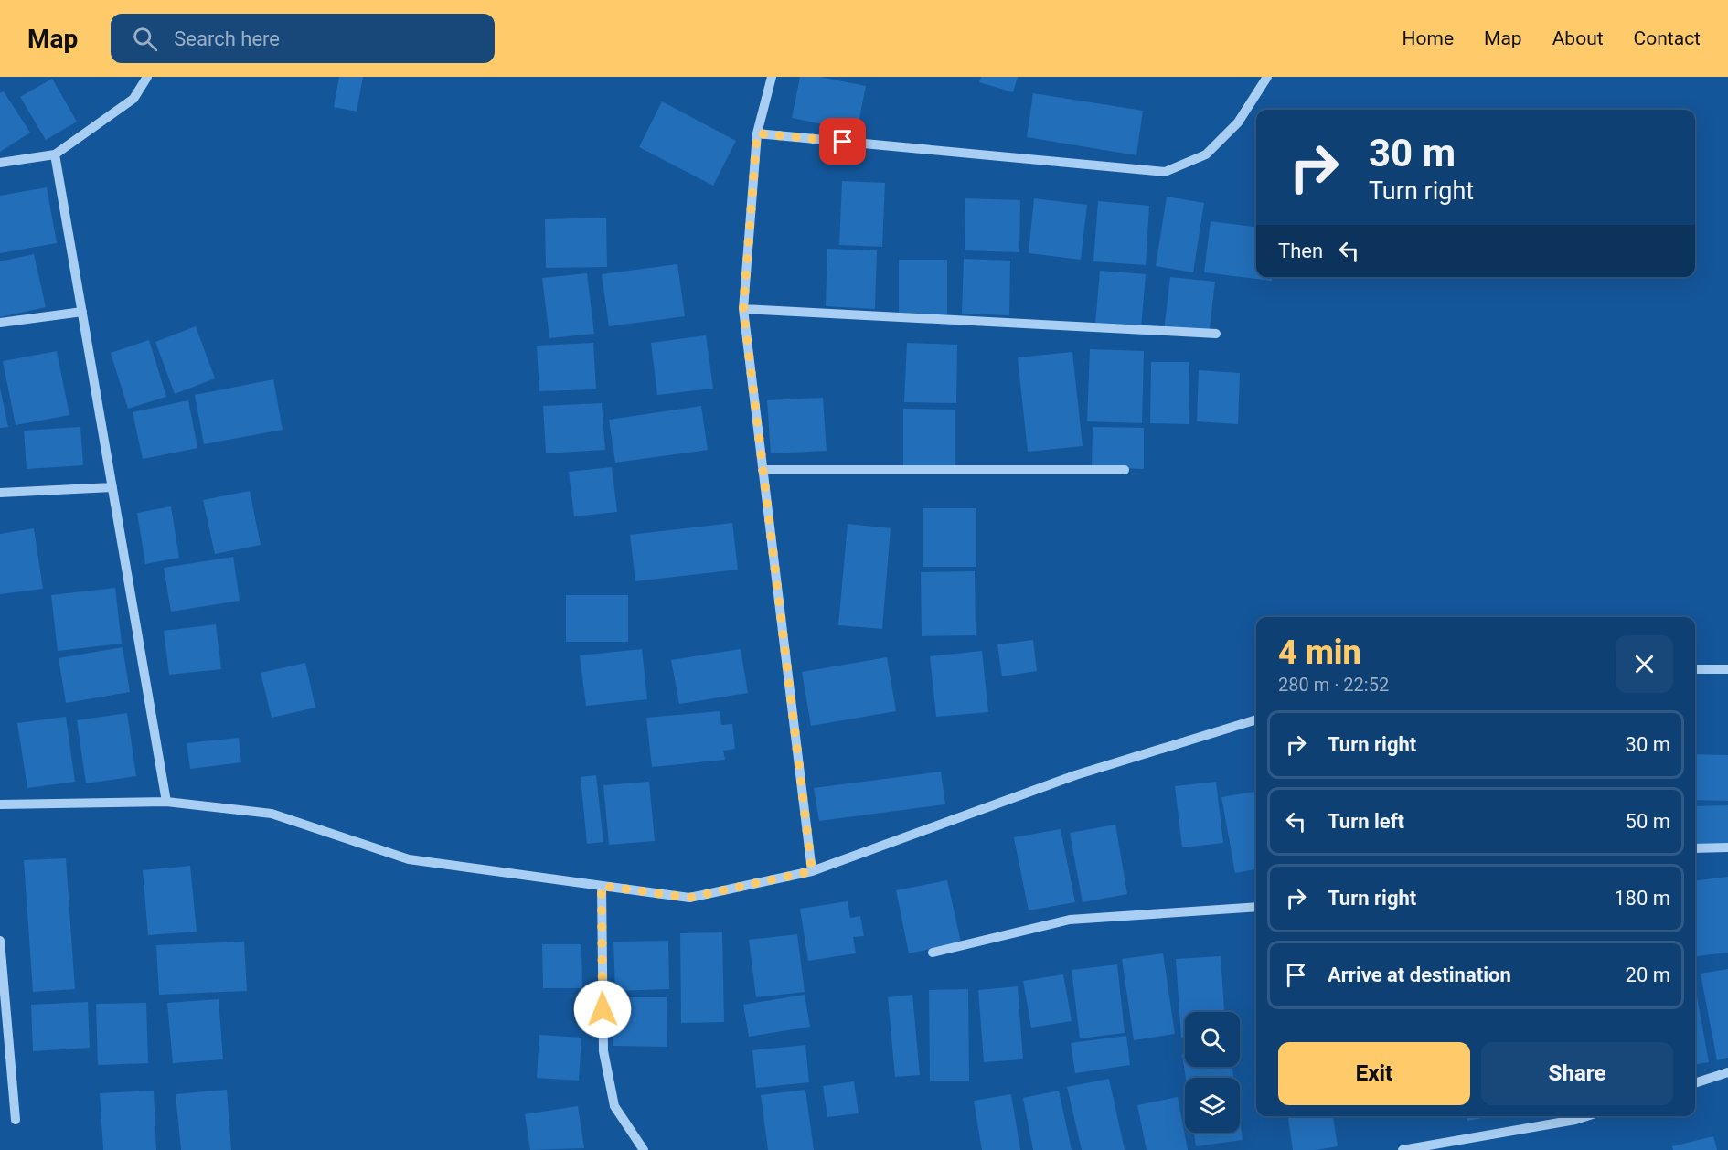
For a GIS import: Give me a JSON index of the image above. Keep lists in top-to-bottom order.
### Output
{
  "page": {
    "header": "Map",
    "search": "Search here",
    "nav": [
      "Home",
      "Map",
      "About",
      "Contact"
    ],
    "turn": ["30 m", "Turn right"],
    "then": "Then",
    "heading": ["4 min", "280 m · 22:52"],
    "list": [
      {
        "name": "Turn right",
        "value": "30 m"
      },
      {
        "name": "Turn left",
        "value": "50 m"
      },
      {
        "name": "Turn right",
        "value": "180 m"
      },
      {
        "name": "Arrive at destination",
        "value": "20 m"
      }
    ],
    "buttons": ["Exit", "Share"]
  }
}
